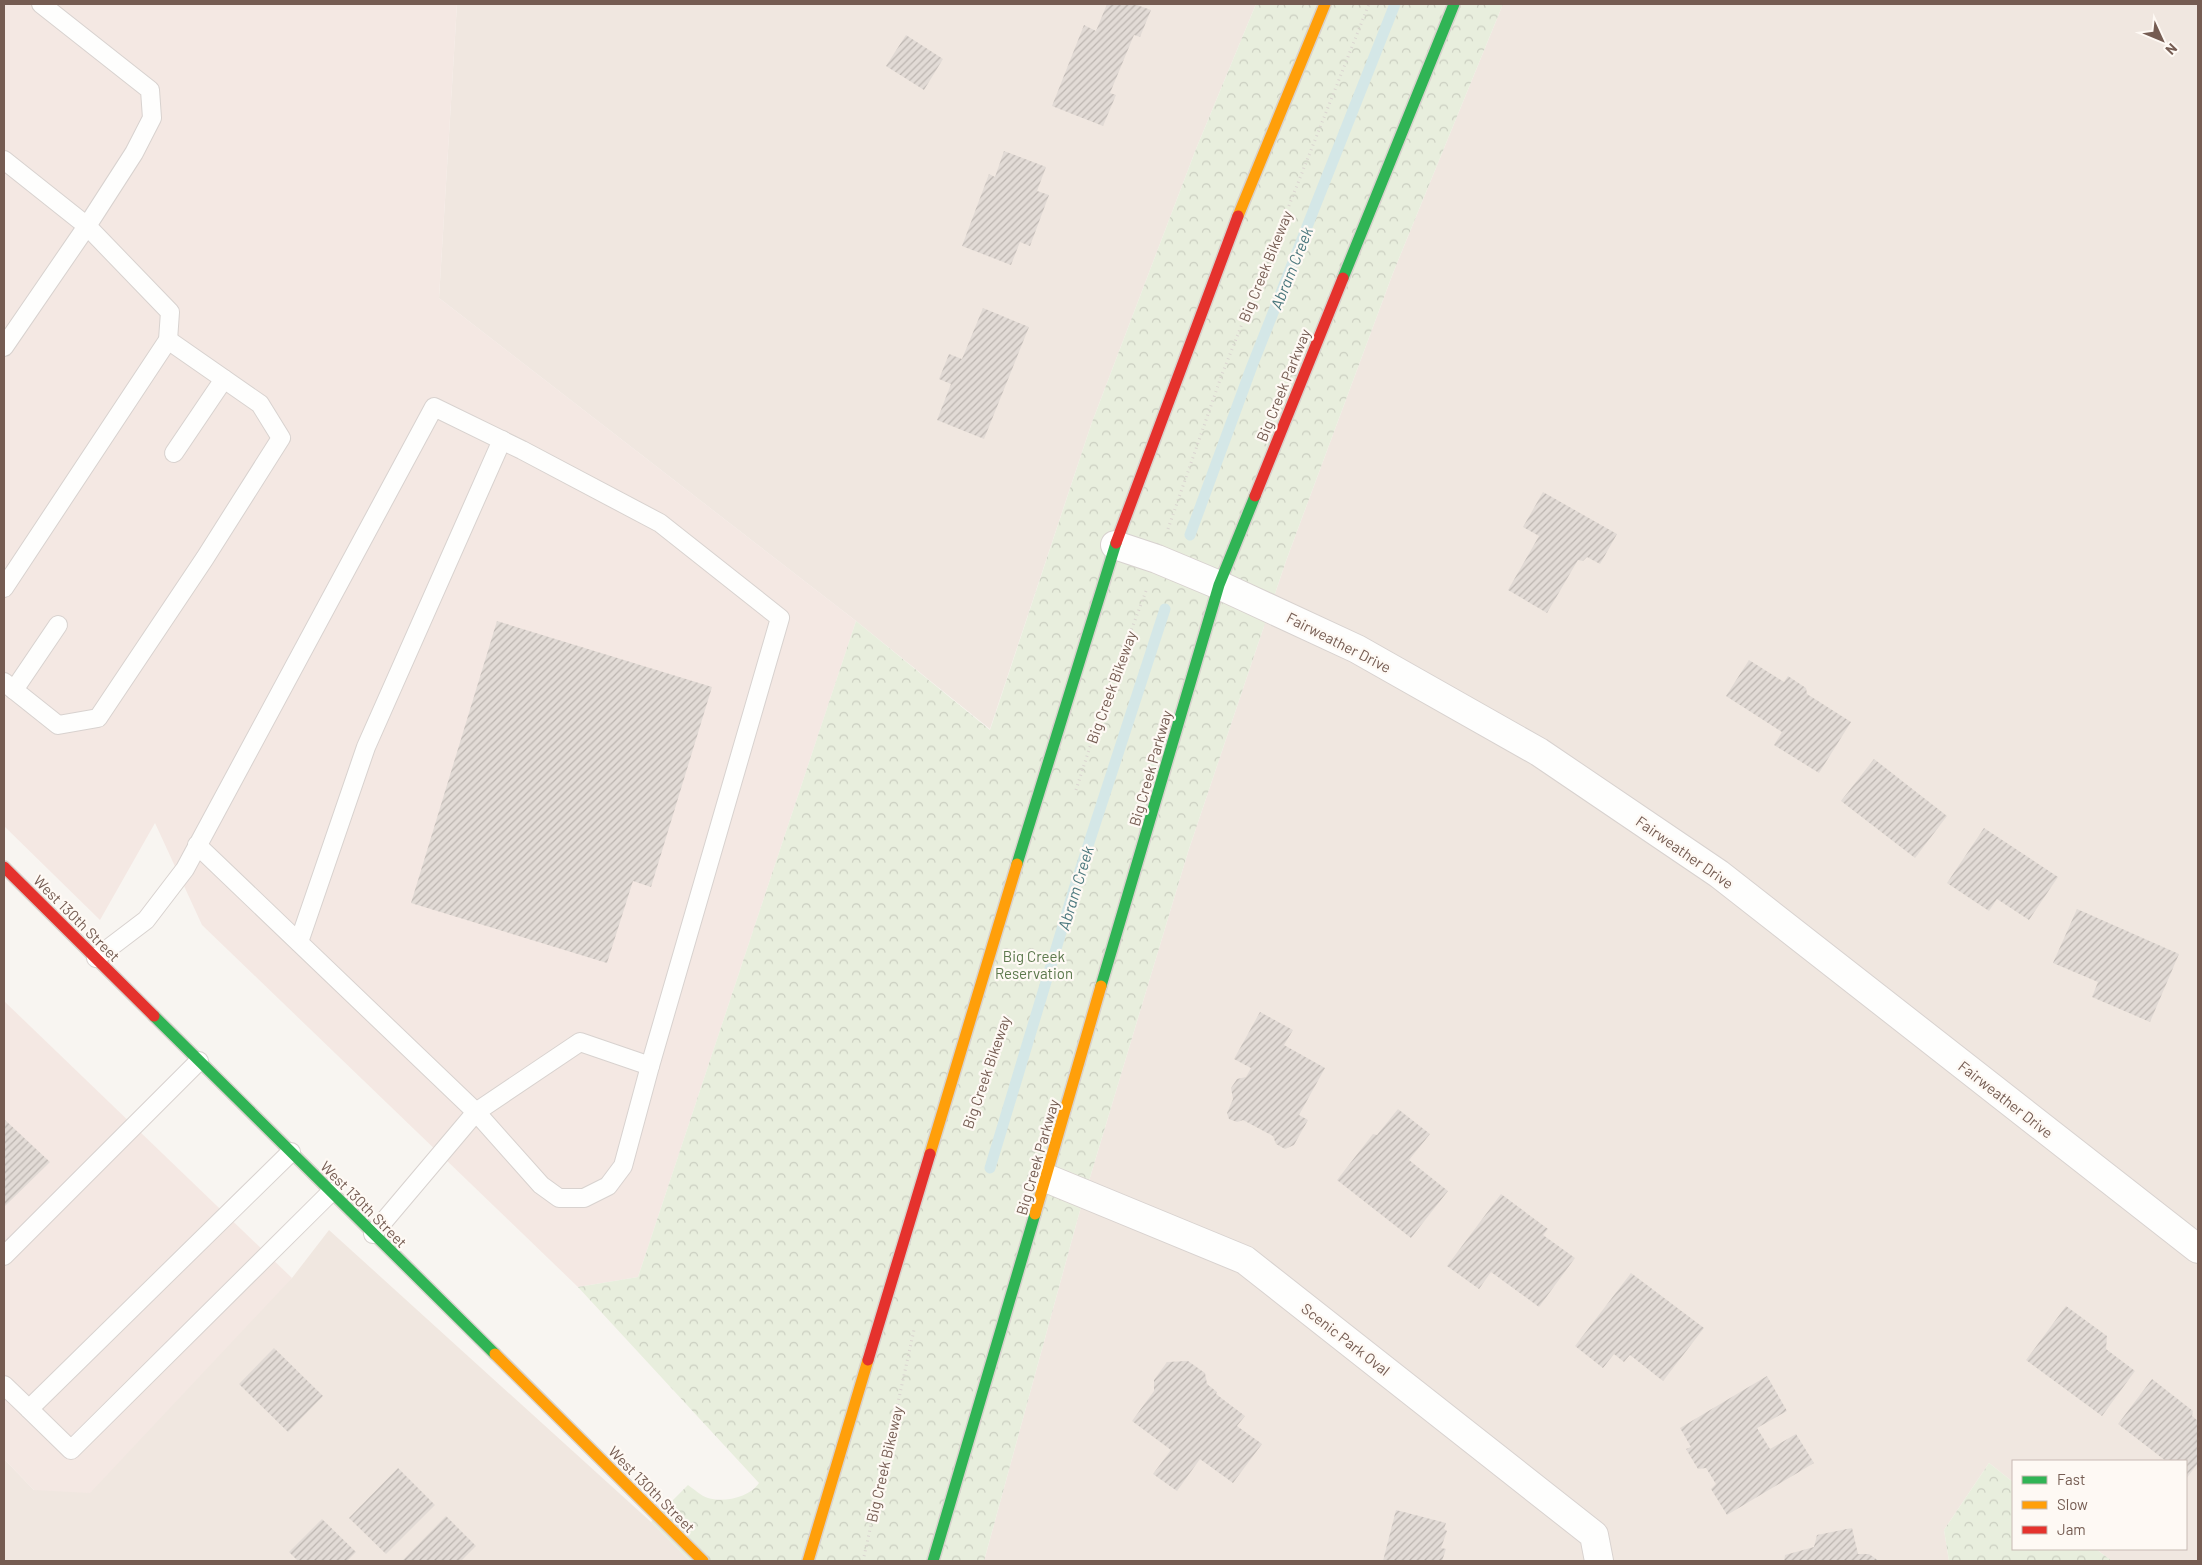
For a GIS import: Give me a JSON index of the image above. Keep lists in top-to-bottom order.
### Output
{
  "streets": {
    "street": [
      "Big Creek Parkway",
      "Fairweather Drive",
      "West 130th Street",
      "Scenic Park Oval"
    ],
    "path": ["Big Creek Bikeway"]
  },
  "crossings": [
    ["Big Creek Parkway", "Fairweather Drive"],
    ["Big Creek Parkway", "Scenic Park Oval"]
  ],
  "water": ["Abram Creek"],
  "parks": ["Big Creek Reservation"],
  "legend": ["Fast", "Slow", "Jam"],
  "north": "bottom right"
}
